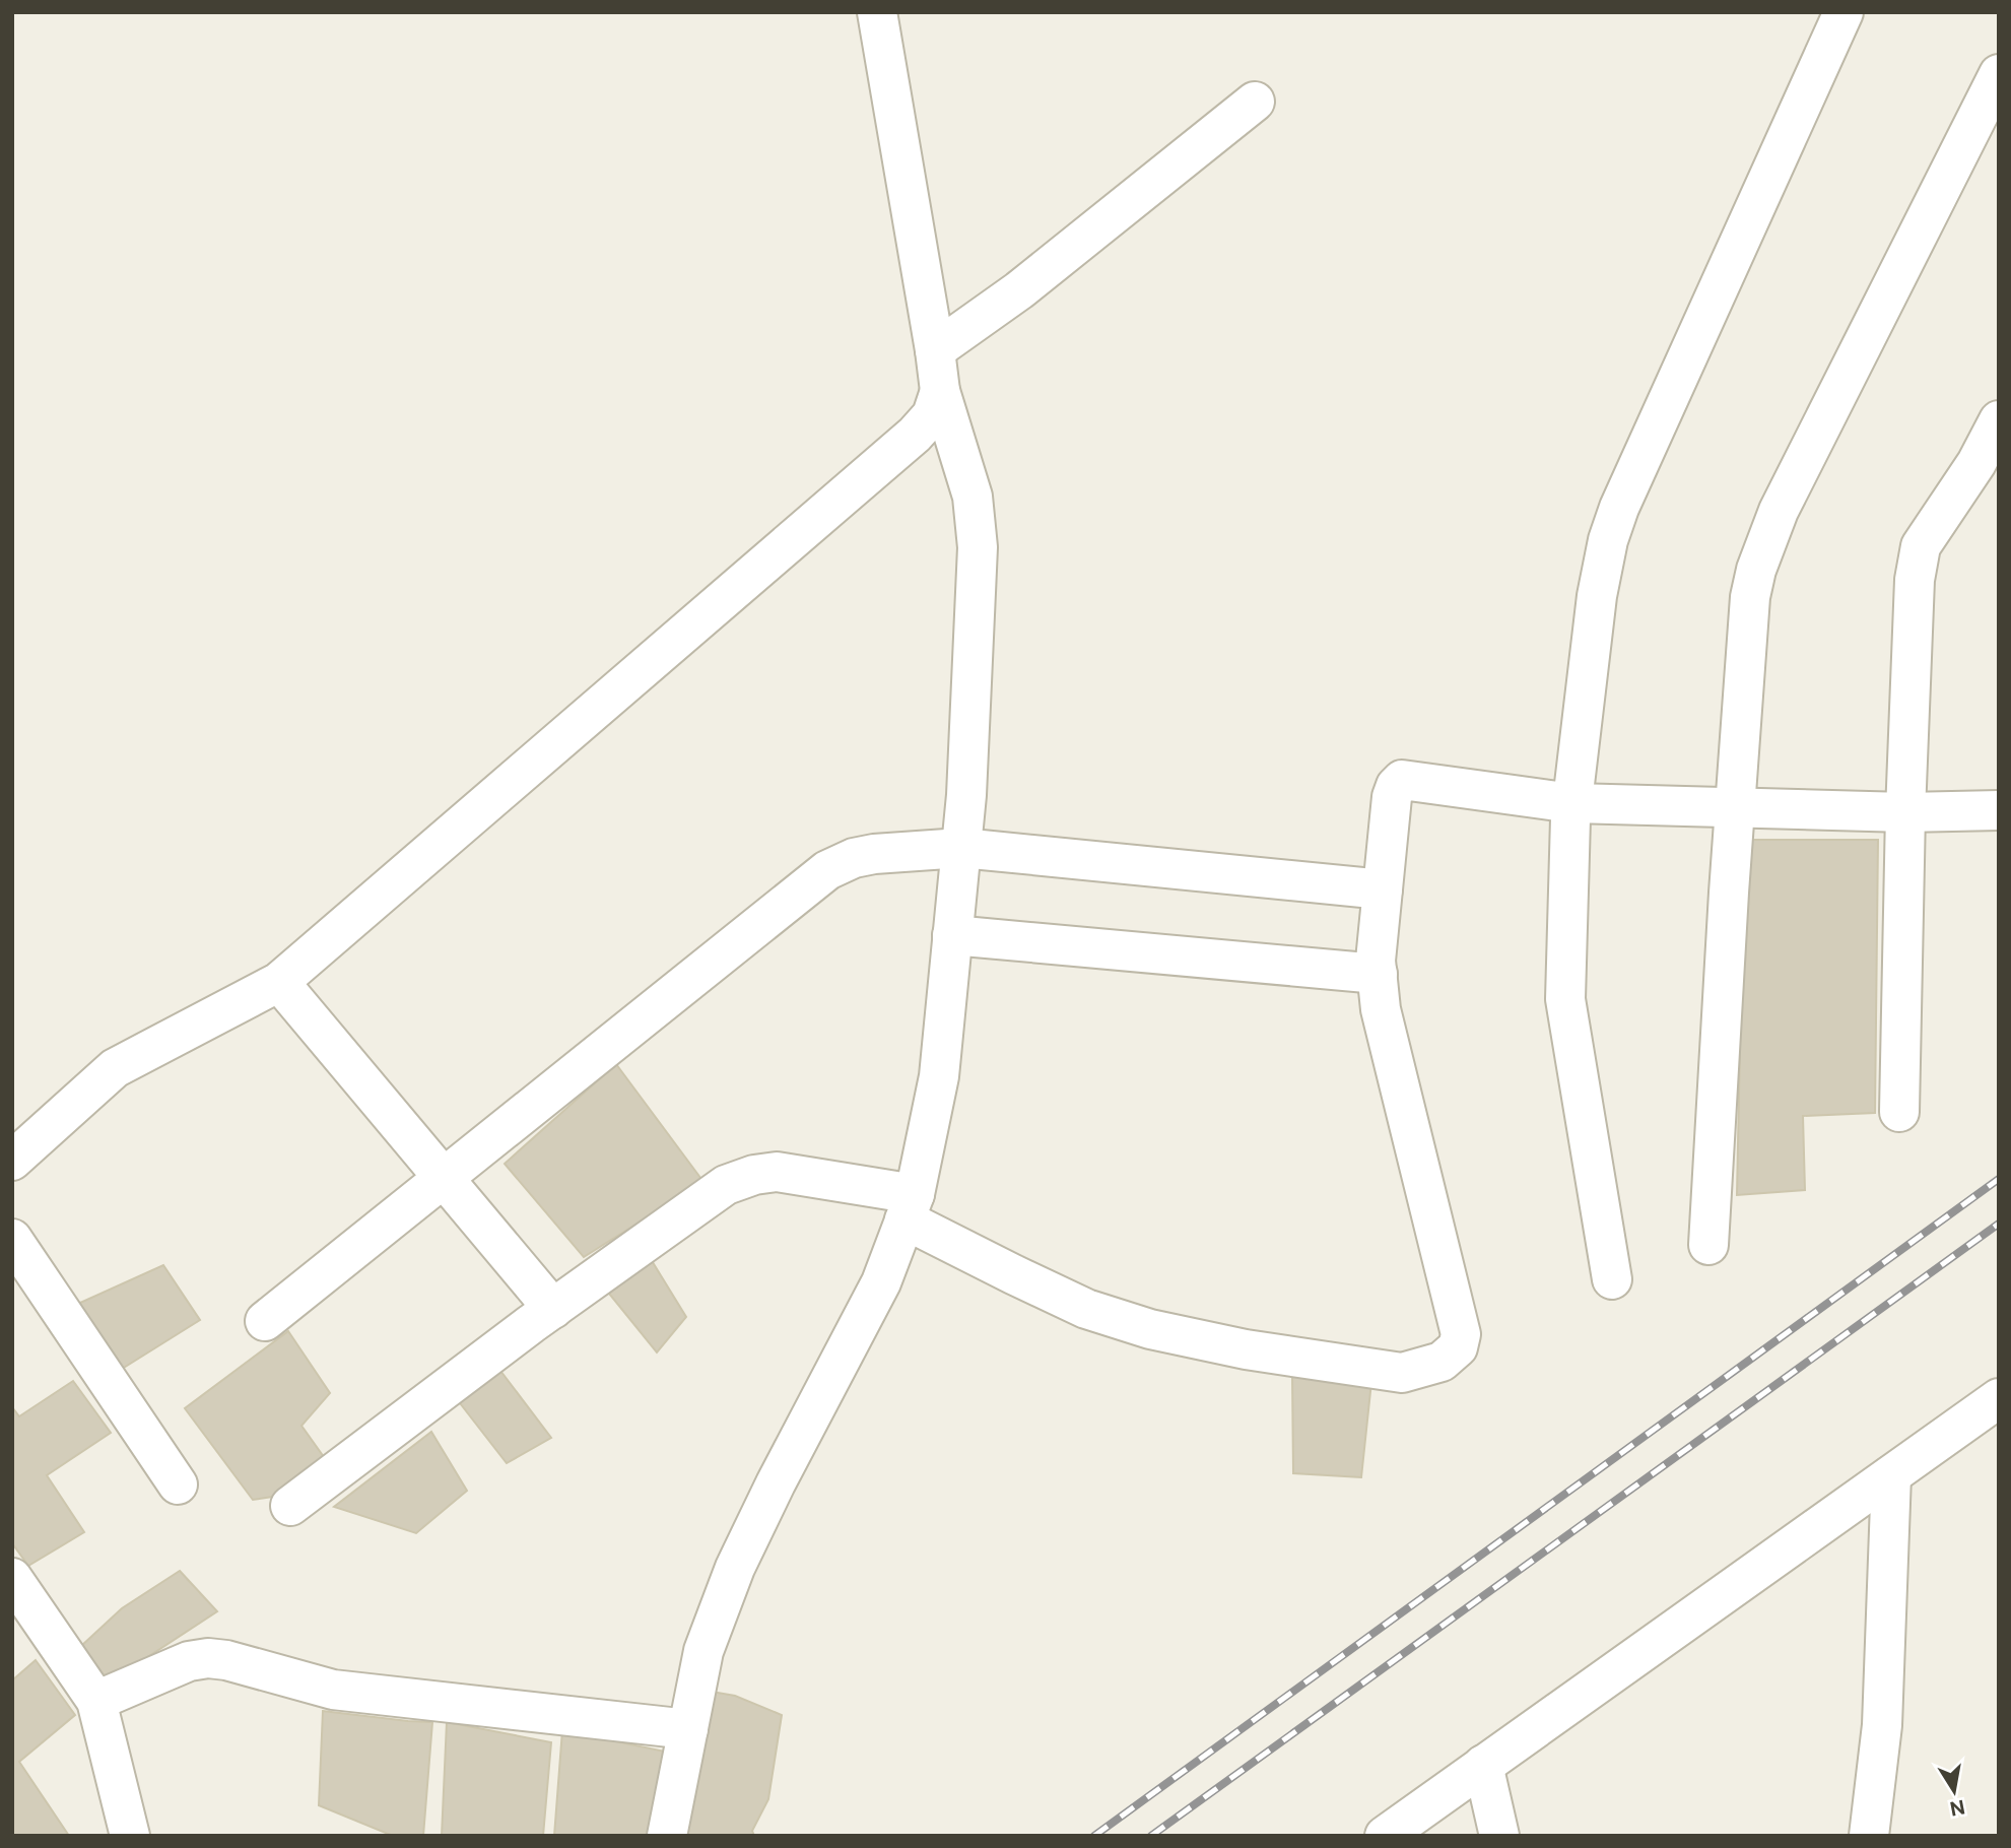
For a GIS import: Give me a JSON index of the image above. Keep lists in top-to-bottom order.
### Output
{
  "north": "bottom"
}
